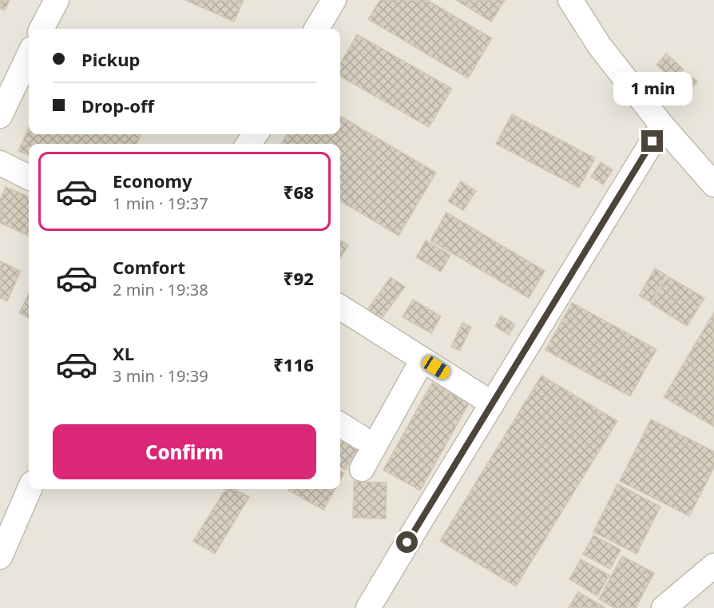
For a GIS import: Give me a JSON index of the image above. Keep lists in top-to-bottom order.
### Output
{
  "page": {
    "banner": ["Pickup", "Drop-off"],
    "bubble": "1 min",
    "list": [
      {
        "name": "Economy",
        "note": "1 min · 19:37",
        "value": "₹68"
      },
      {
        "name": "Comfort",
        "note": "2 min · 19:38",
        "value": "₹92"
      },
      {
        "name": "XL",
        "note": "3 min · 19:39",
        "value": "₹116"
      }
    ],
    "buttons": "Confirm"
  }
}
